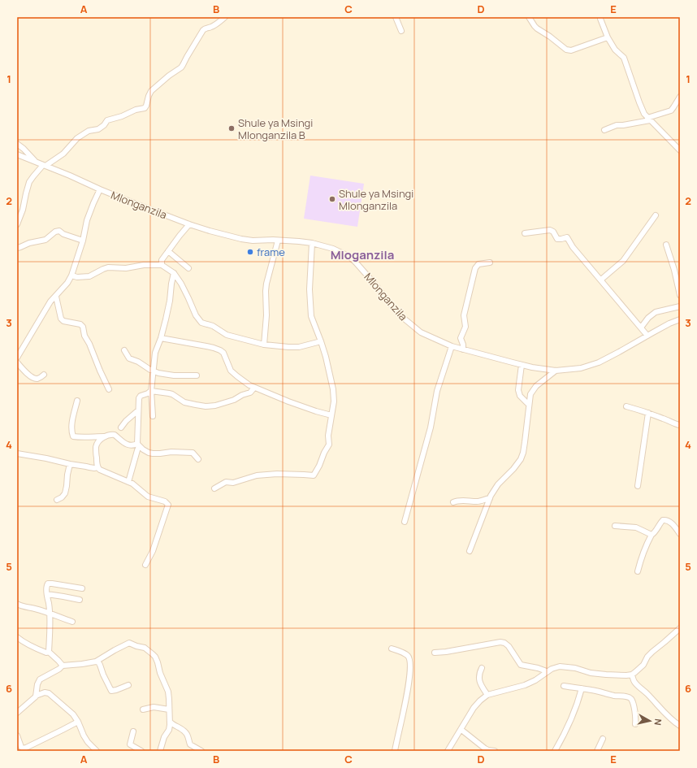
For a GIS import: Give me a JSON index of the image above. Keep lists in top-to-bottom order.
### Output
{
  "streets": {
    "street": ["Mlonganzila"]
  },
  "districts": ["Mloganzila"],
  "places": ["Shule ya Msingi Mlonganzila B", "Shule ya Msingi Mlonganzila", "frame"],
  "north": "right",
  "grid": {
    "columns": [
      "A",
      "B",
      "C",
      "D",
      "E"
    ],
    "rows": [
      "1",
      "2",
      "3",
      "4",
      "5",
      "6"
    ]
  }
}
